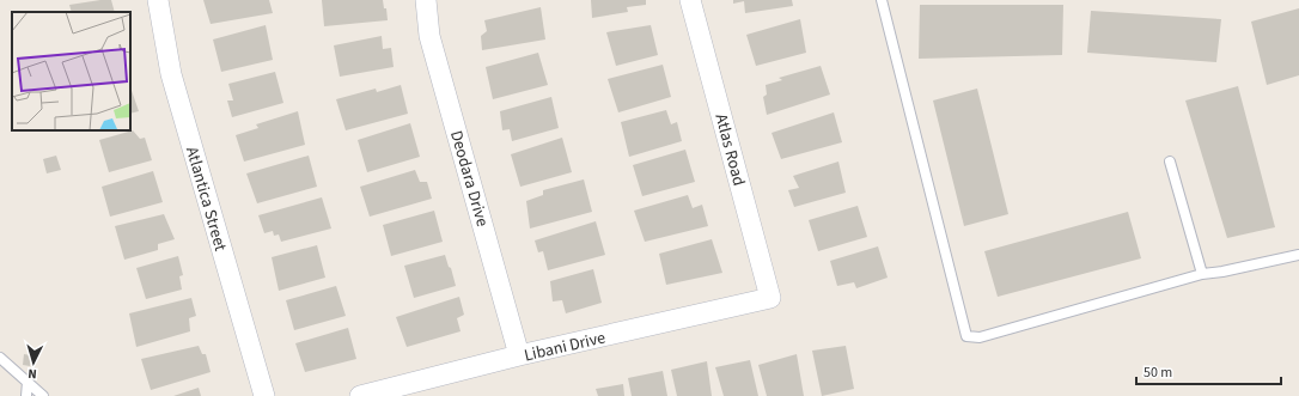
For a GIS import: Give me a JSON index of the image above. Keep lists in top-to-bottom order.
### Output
{
  "streets": {
    "street": [
      "Atlas Road",
      "Deodara Drive",
      "Atlantica Street",
      "Libani Drive"
    ]
  },
  "crossings": [
    ["Atlas Road", "Libani Drive"],
    ["Deodara Drive", "Libani Drive"]
  ],
  "scale_bar": "50 m",
  "north": "bottom"
}
